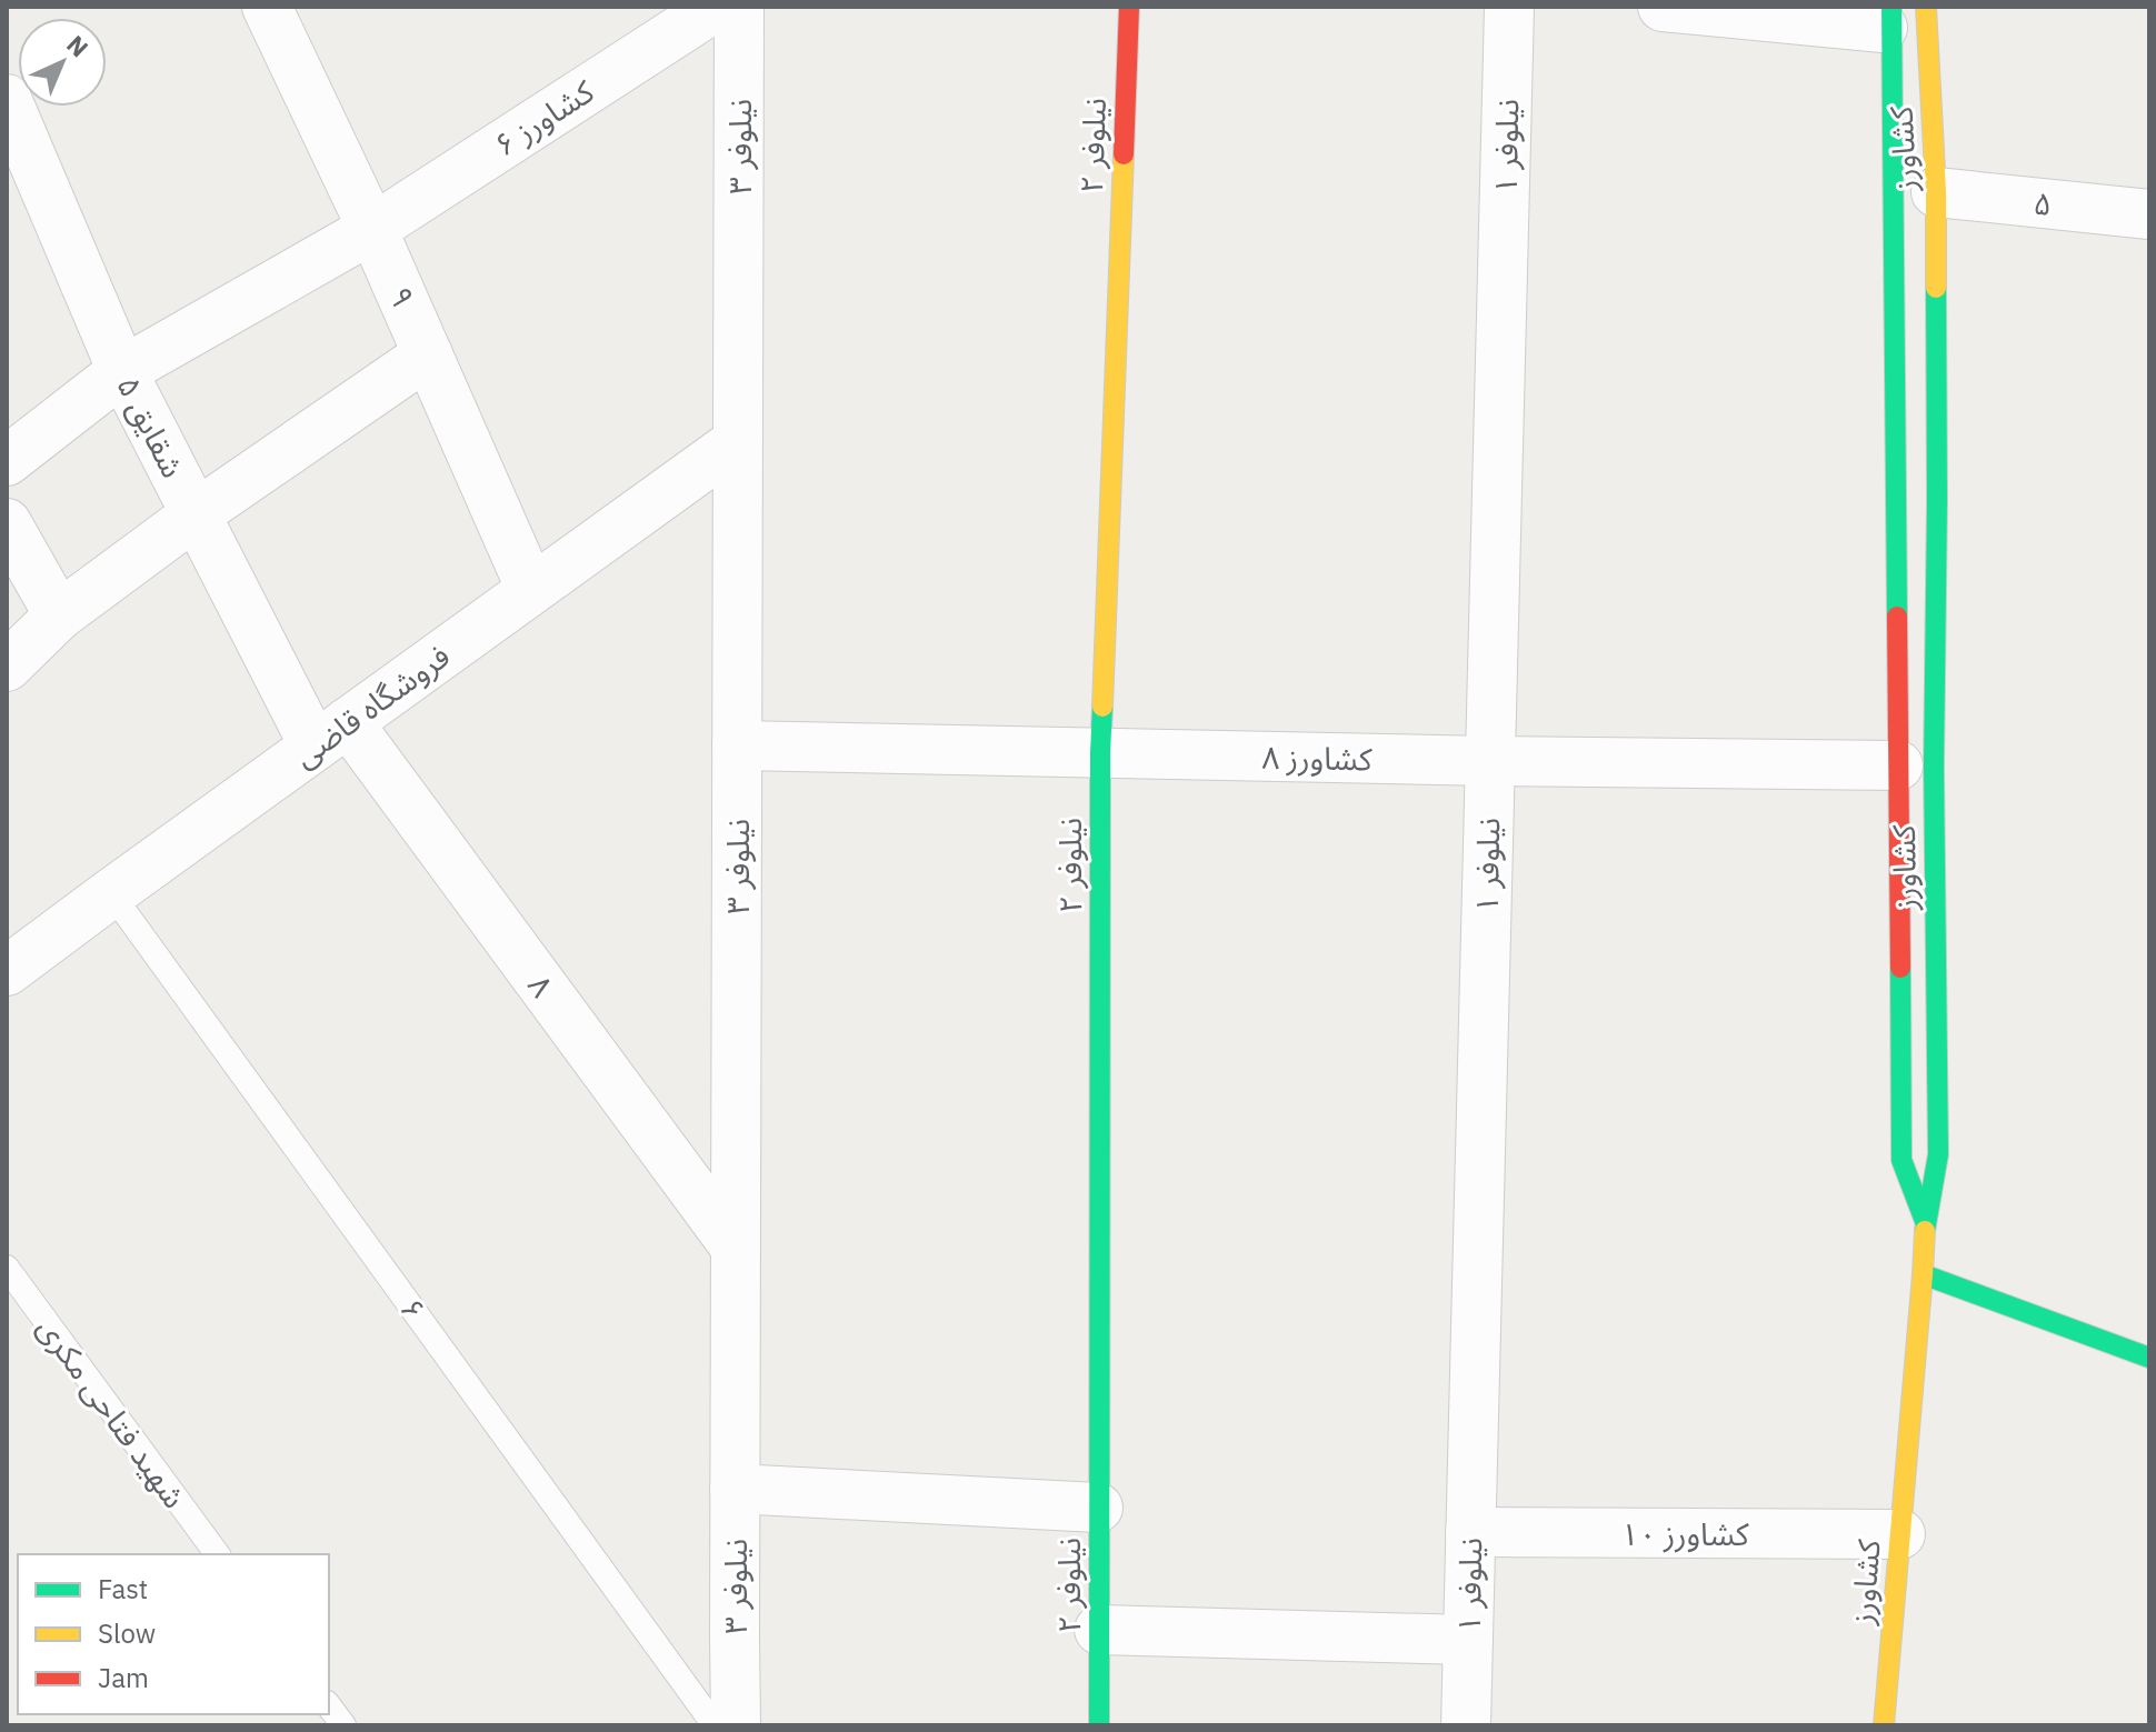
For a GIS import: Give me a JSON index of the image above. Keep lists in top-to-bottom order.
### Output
{
  "streets": {
    "main road": ["نیلوفر ۲", "کشاورز"],
    "street": [
      "کشاورز ۶",
      "نیلوفر ۳",
      "نیلوفر ۱",
      "۵",
      "۹",
      "شقایق ۵",
      "فروشگاه قاضی",
      "کشاورز ۸",
      "۸",
      "کشاورز ۱۰"
    ],
    "lane": ["۶", "شهید فتاحی مکری"]
  },
  "crossings": [
    ["کشاورز ۶", "۹"],
    ["کشاورز ۶", "شقایق ۵"],
    ["نیلوفر ۲", "کشاورز ۸"],
    ["نیلوفر ۳", "فروشگاه قاضی"],
    ["نیلوفر ۳", "کشاورز ۸"],
    ["نیلوفر ۳", "۸"],
    ["نیلوفر ۱", "کشاورز ۸"],
    ["نیلوفر ۱", "کشاورز ۱۰"],
    ["کشاورز", "۵"],
    ["کشاورز", "کشاورز ۱۰"],
    ["۹", "فروشگاه قاضی"],
    ["شقایق ۵", "فروشگاه قاضی"],
    ["شقایق ۵", "۸"],
    ["فروشگاه قاضی", "۸"],
    ["فروشگاه قاضی", "۶"]
  ],
  "legend": ["Fast", "Slow", "Jam"],
  "north": "top right"
}
